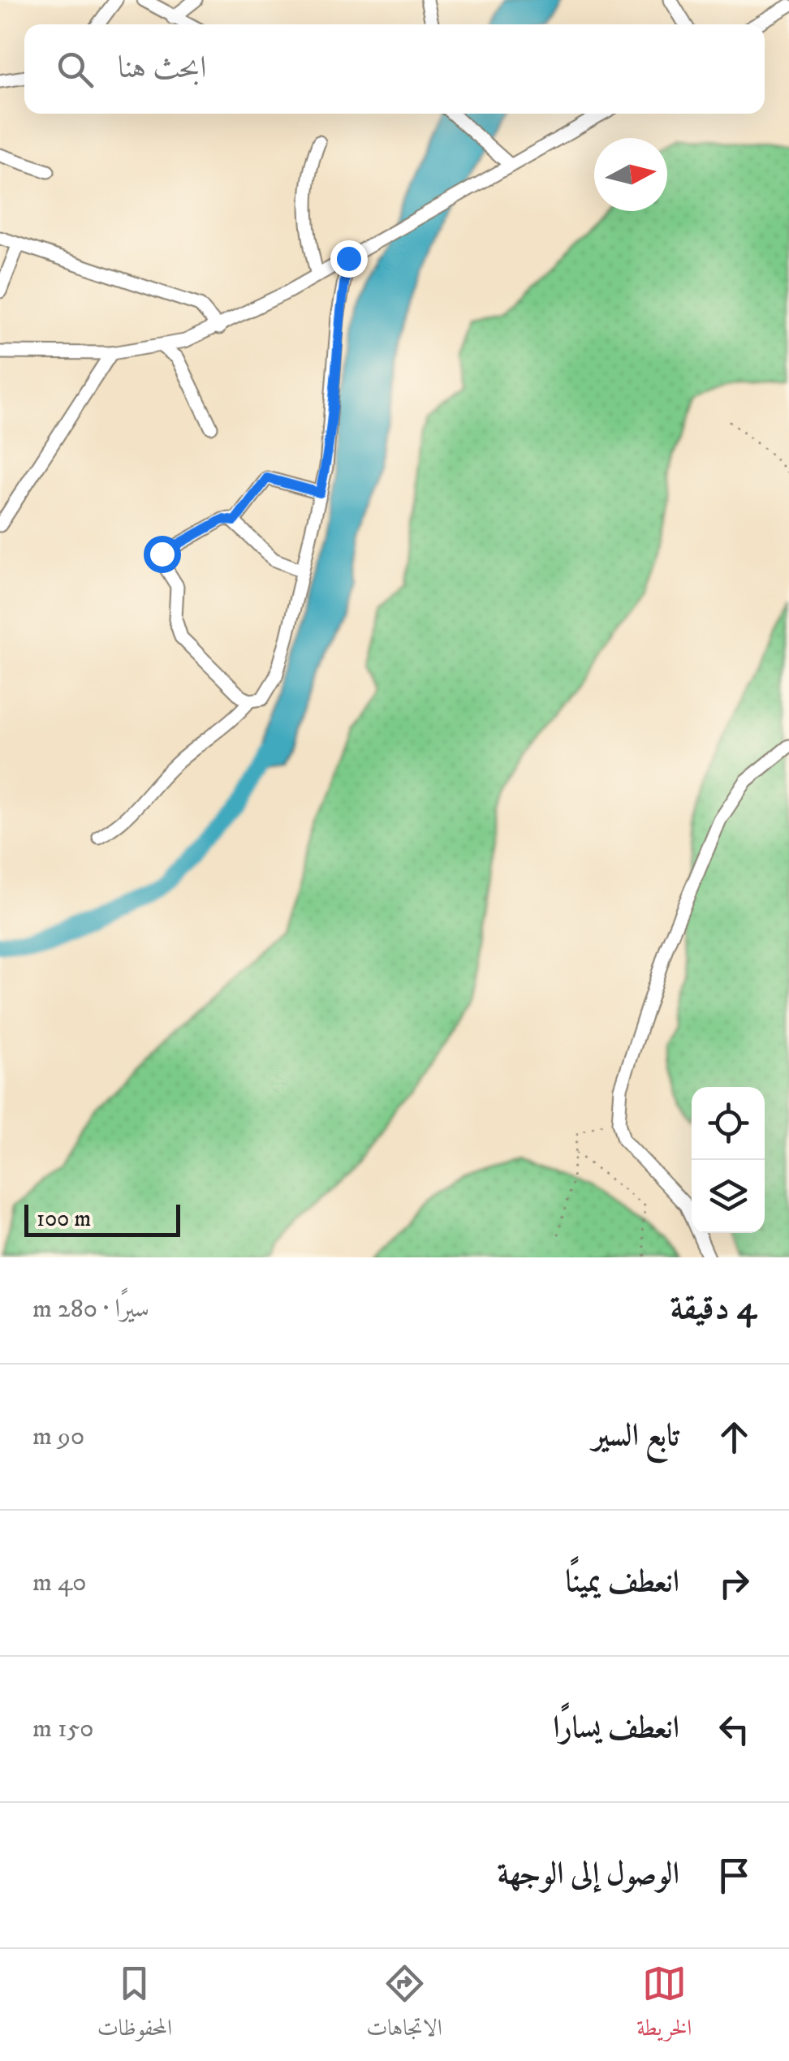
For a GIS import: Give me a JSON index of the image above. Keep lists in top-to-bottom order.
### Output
{
  "scale_bar": "100 m",
  "north": "right",
  "page": {
    "search": "ابحث هنا",
    "scale": "100 m",
    "heading": ["4 دقيقة", "سيرًا · 280 m"],
    "list": [
      ["تابع السير", "90 m"],
      ["انعطف يمينًا", "40 m"],
      ["انعطف يسارًا", "150 m"],
      "الوصول إلى الوجهة"
    ],
    "nav": ["الخريطة", "الاتجاهات", "المحفوظات"]
  }
}
